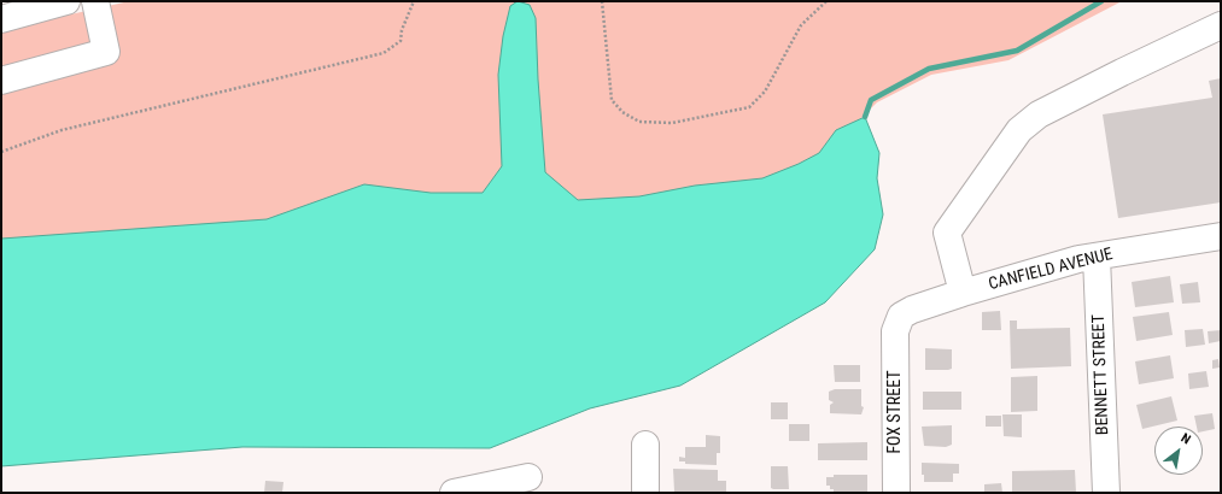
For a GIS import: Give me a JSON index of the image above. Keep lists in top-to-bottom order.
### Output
{
  "streets": {
    "street": ["CANFIELD AVENUE", "BENNETT STREET", "FOX STREET"]
  },
  "crossings": [
    ["CANFIELD AVENUE", "BENNETT STREET"],
    ["CANFIELD AVENUE", "FOX STREET"]
  ],
  "north": "top right"
}
